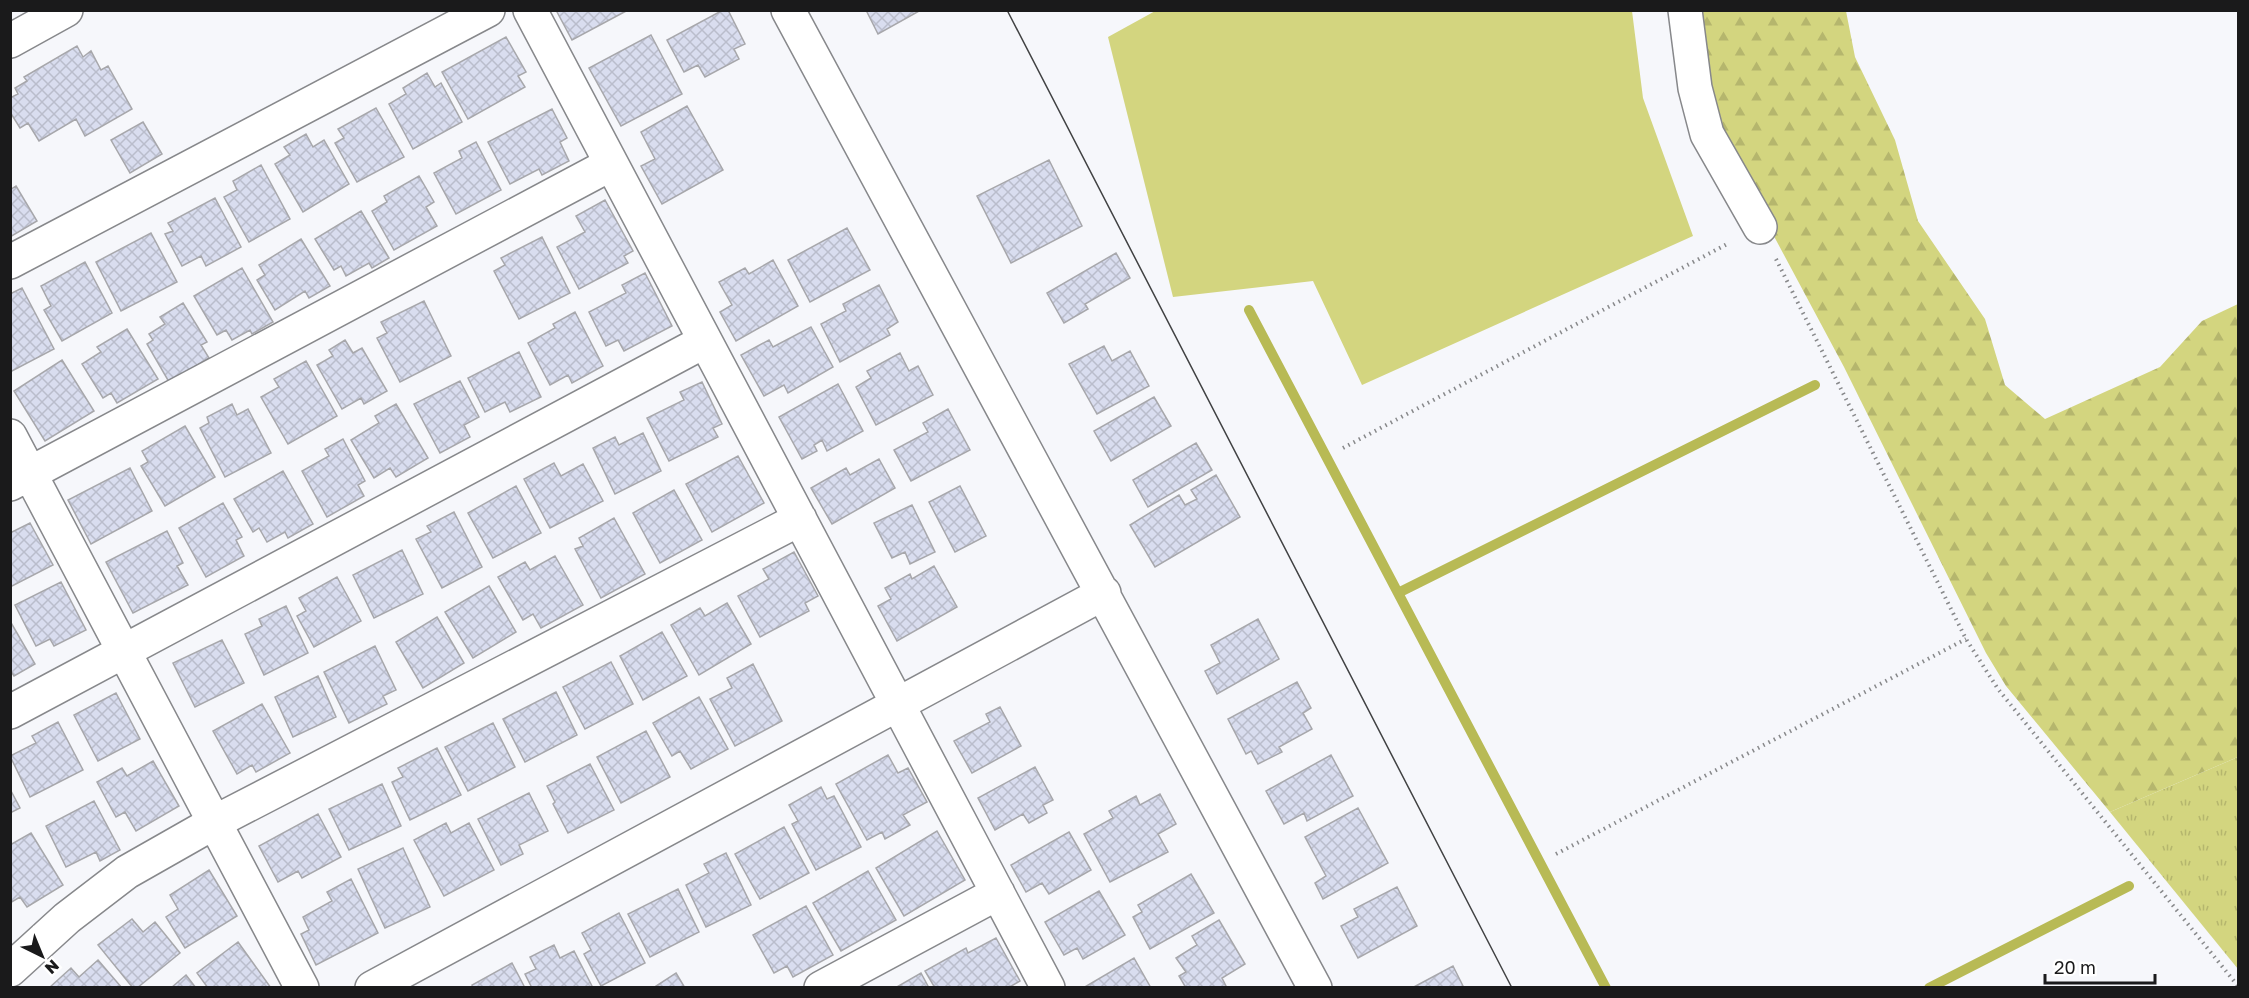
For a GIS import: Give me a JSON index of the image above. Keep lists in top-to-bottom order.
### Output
{
  "scale_bar": "20 m",
  "north": "bottom right"
}
